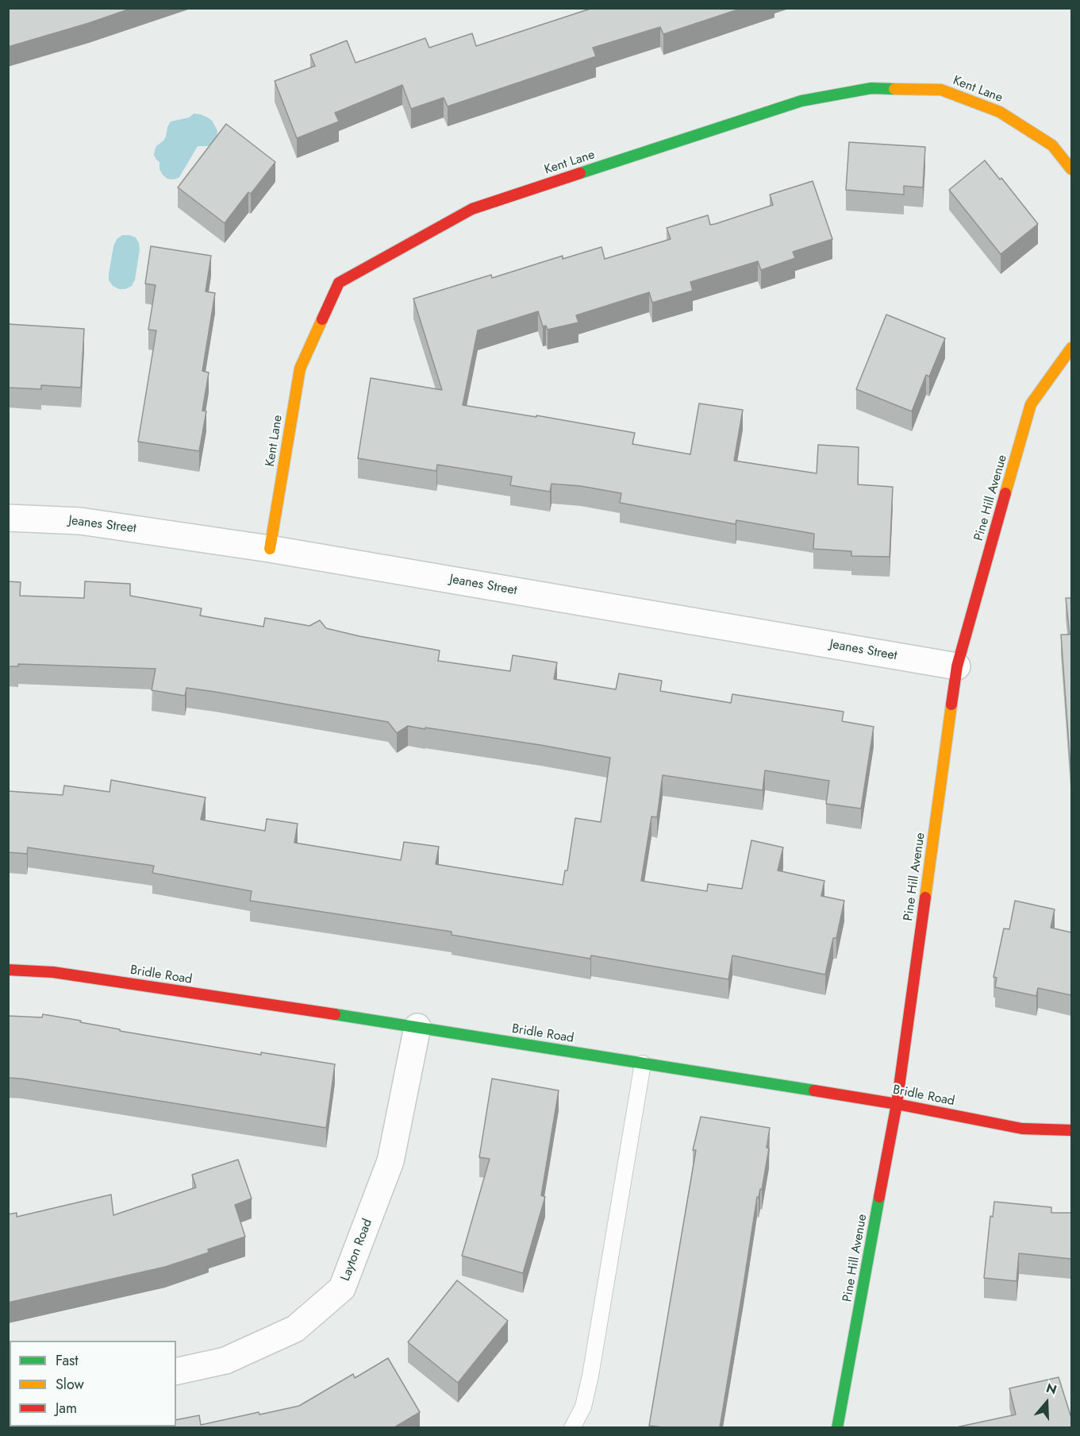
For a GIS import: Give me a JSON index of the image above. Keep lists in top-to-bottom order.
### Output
{
  "streets": {
    "street": [
      "Kent Lane",
      "Pine Hill Avenue",
      "Jeanes Street",
      "Bridle Road",
      "Layton Road"
    ]
  },
  "crossings": [
    ["Kent Lane", "Jeanes Street"],
    ["Pine Hill Avenue", "Jeanes Street"],
    ["Pine Hill Avenue", "Bridle Road"],
    ["Bridle Road", "Layton Road"]
  ],
  "legend": ["Fast", "Slow", "Jam"],
  "north": "top"
}
